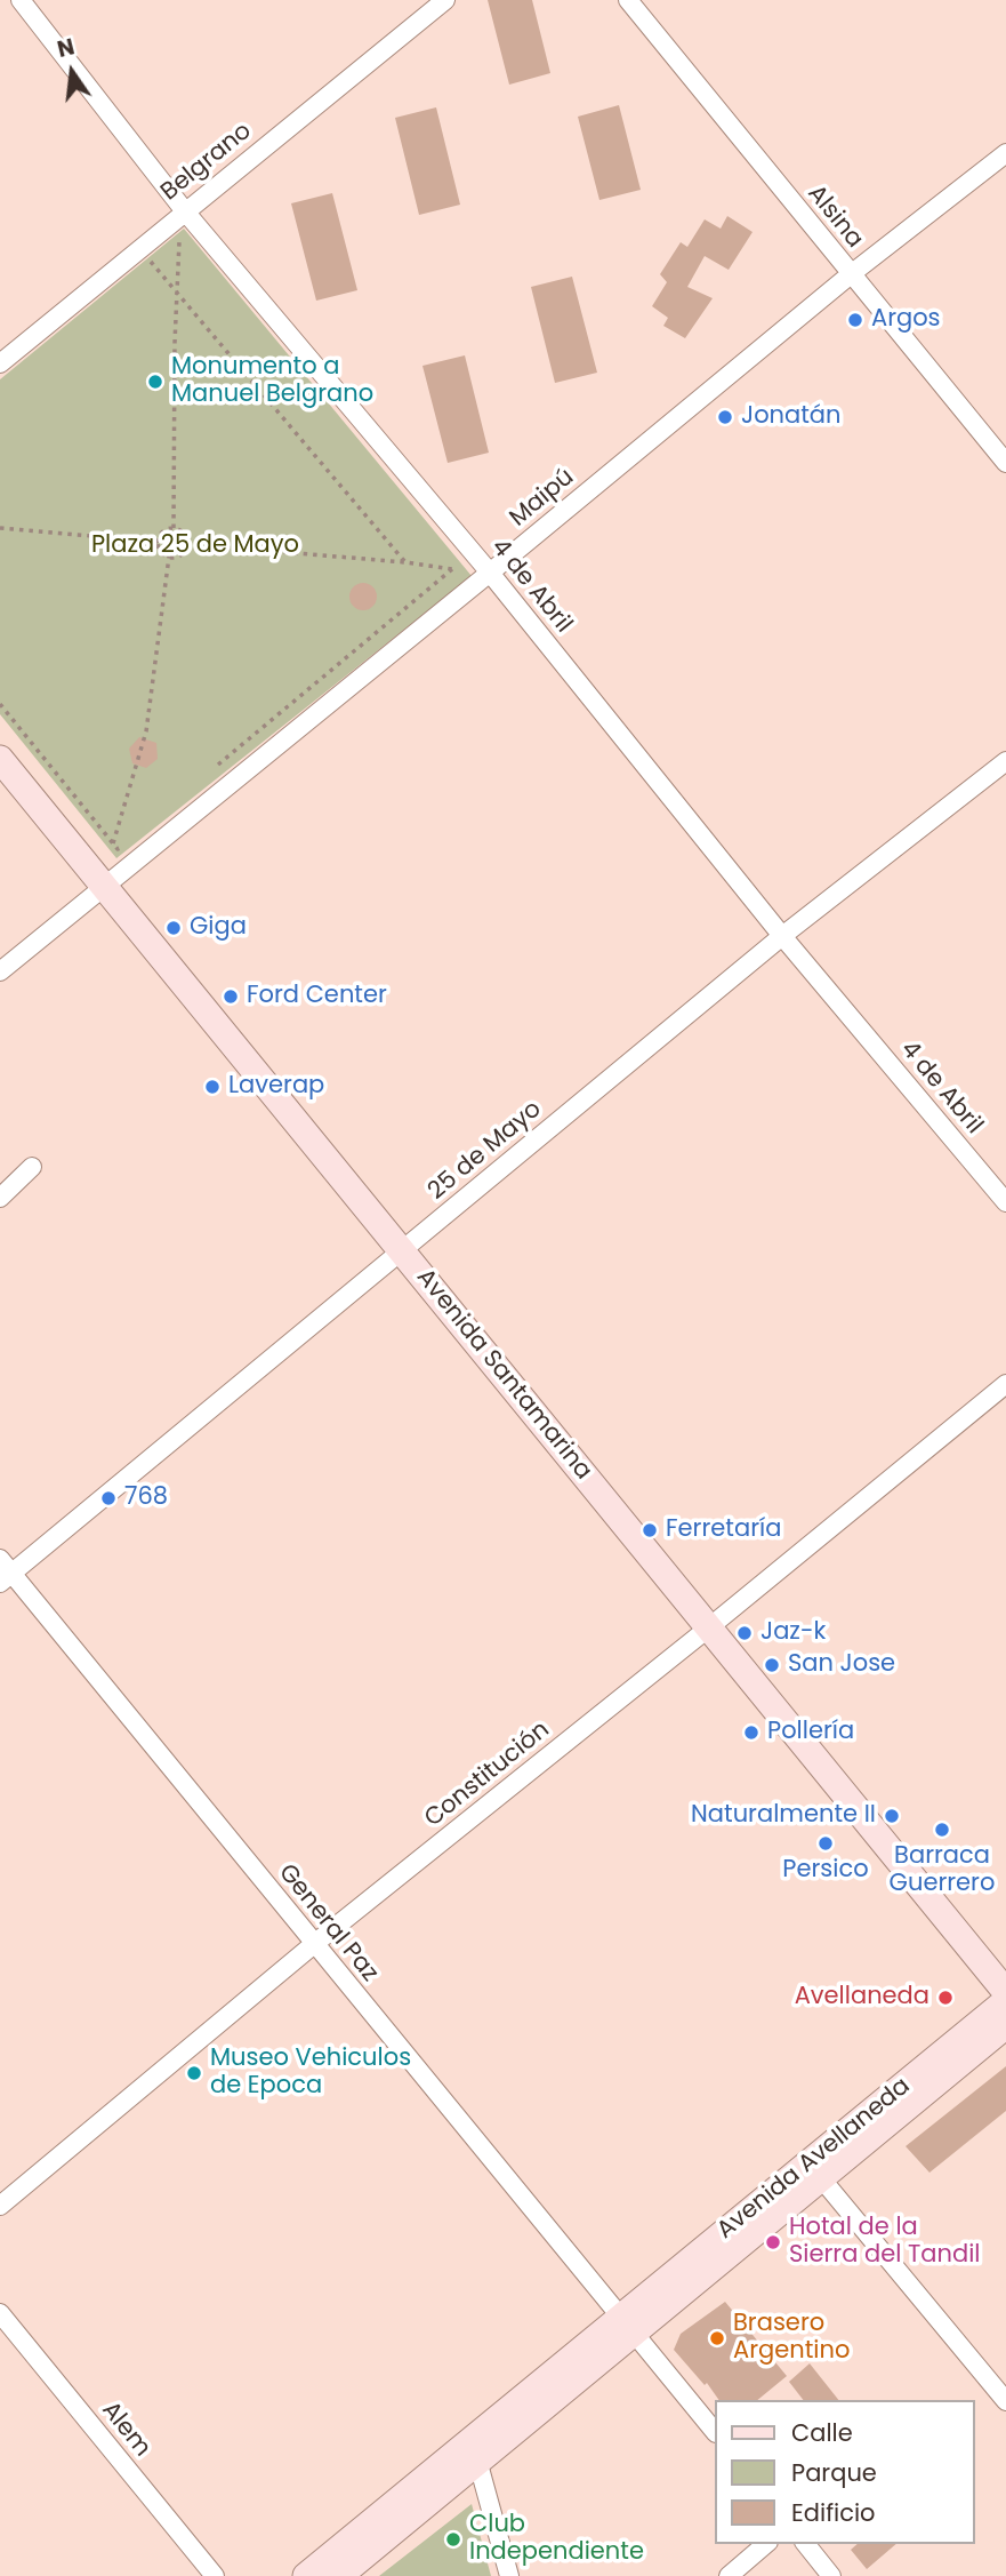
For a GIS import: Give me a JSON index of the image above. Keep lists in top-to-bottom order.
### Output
{
  "streets": {
    "main road": ["Avenida Santamarina", "Avenida Avellaneda"],
    "street": [
      "Belgrano",
      "Alsina",
      "Maipú",
      "4 de Abril",
      "25 de Mayo",
      "Constitución",
      "General Paz",
      "Alem"
    ]
  },
  "crossings": [
    ["Belgrano", "4 de Abril"],
    ["Alsina", "Maipú"],
    ["Maipú", "4 de Abril"],
    ["Maipú", "Avenida Santamarina"],
    ["4 de Abril", "25 de Mayo"],
    ["25 de Mayo", "Avenida Santamarina"],
    ["25 de Mayo", "General Paz"],
    ["Avenida Santamarina", "Constitución"],
    ["Constitución", "General Paz"],
    ["General Paz", "Avenida Avellaneda"]
  ],
  "parks": ["Plaza 25 de Mayo"],
  "places": [
    "Argos",
    "Monumento a Manuel Belgrano",
    "Jonatán",
    "Giga",
    "Ford Center",
    "Laverap",
    "768",
    "Ferretaría",
    "Jaz-k",
    "San Jose",
    "Pollería",
    "Naturalmente II",
    "Barraca Guerrero",
    "Persico",
    "Avellaneda",
    "Museo Vehiculos de Epoca",
    "Hotal de la Sierra del Tandil",
    "Brasero Argentino",
    "Club Independiente"
  ],
  "legend": ["Calle", "Parque", "Edificio"],
  "north": "top"
}
